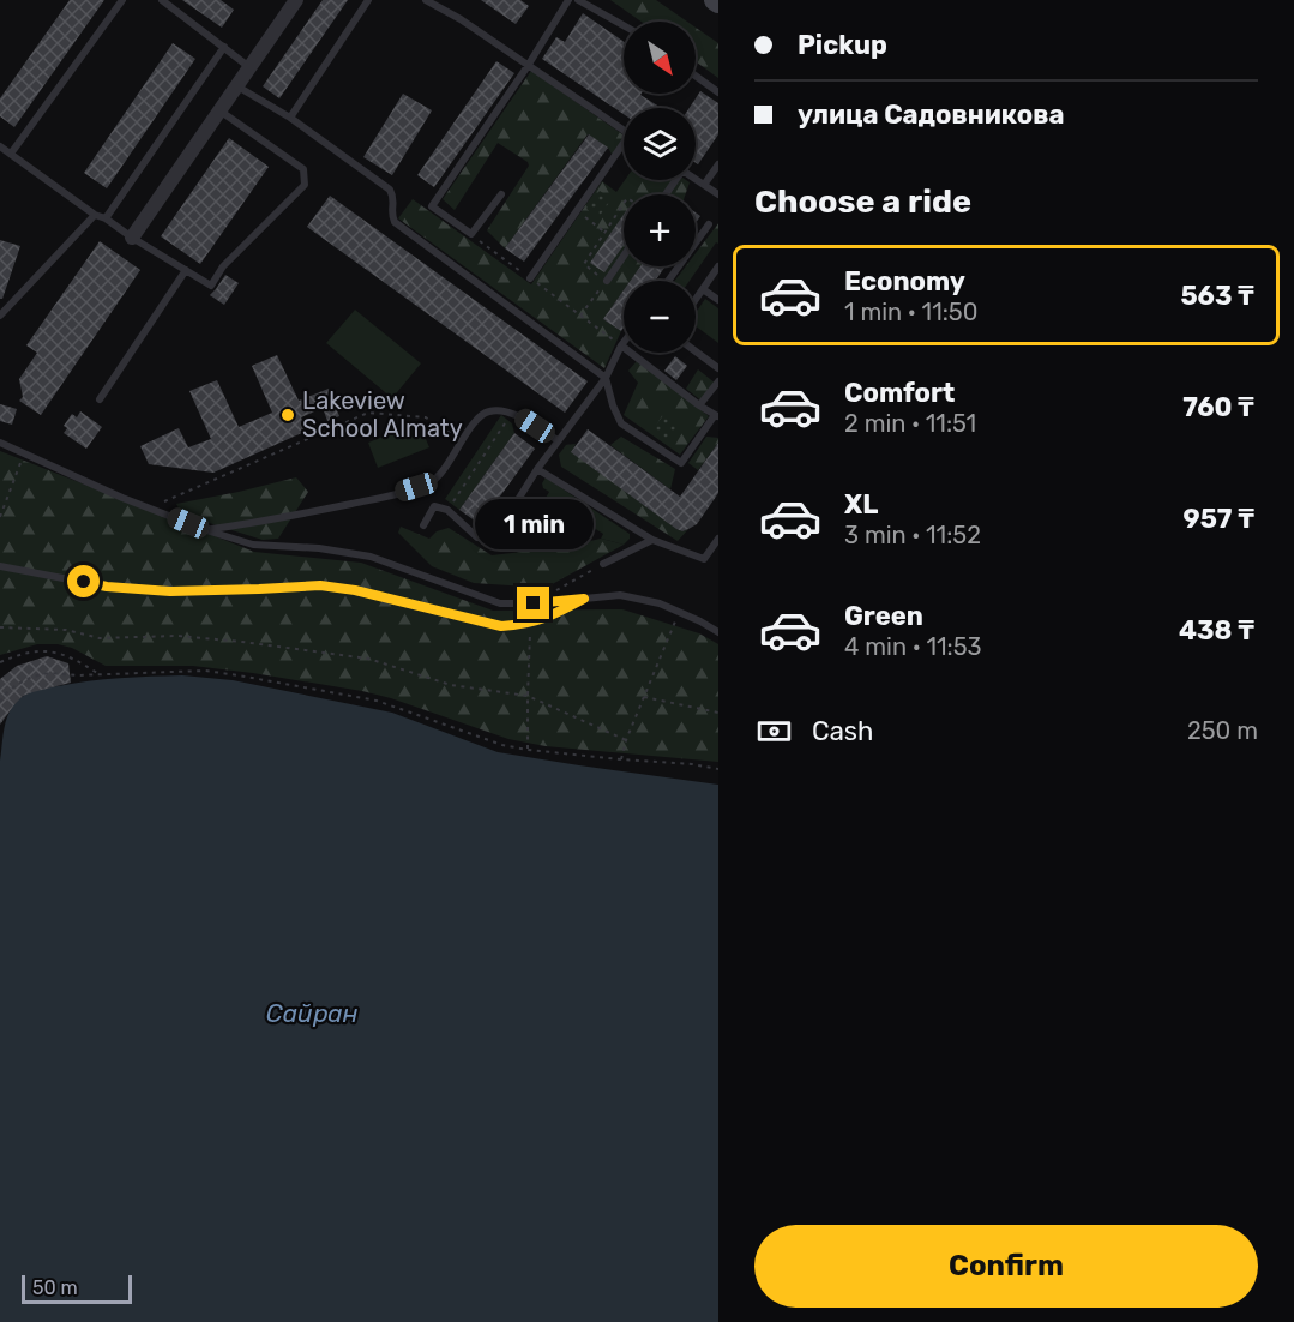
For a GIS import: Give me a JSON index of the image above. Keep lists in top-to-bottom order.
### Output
{
  "water": ["Сайран"],
  "places": ["Lakeview School Almaty"],
  "scale_bar": "50 m",
  "north": "bottom right",
  "page": {
    "banner": ["Pickup", "улица Садовникова"],
    "map_buttons": ["+", "−"],
    "heading": "Choose a ride",
    "list": [
      {
        "name": "Economy",
        "note": "1 min · 11:50",
        "value": "563 ₸"
      },
      {
        "name": "Comfort",
        "note": "2 min · 11:51",
        "value": "760 ₸"
      },
      {
        "name": "XL",
        "note": "3 min · 11:52",
        "value": "957 ₸"
      },
      {
        "name": "Green",
        "note": "4 min · 11:53",
        "value": "438 ₸"
      }
    ],
    "bubble": "1 min",
    "pay": ["Cash", "250 m"],
    "buttons": "Confirm",
    "scale": "50 m"
  }
}
